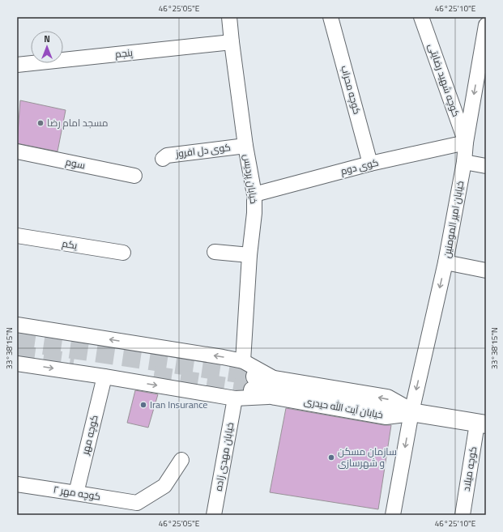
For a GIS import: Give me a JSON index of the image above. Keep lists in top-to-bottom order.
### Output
{
  "streets": {
    "main road": ["خیابان آیت الله حیدری"],
    "street": [
      "پنجم",
      "کوچه شهید رضایتی",
      "کوچه محراب",
      "کوی دل افروز",
      "سوم",
      "کوی دوم",
      "خیابان پردیس",
      "خیابان امیر المومنین",
      "یکم",
      "کوچه مهر",
      "خیابان مهدی زاده",
      "کوچه میلاد",
      "کوچه مهر ۲"
    ]
  },
  "crossings": [
    ["پنجم", "خیابان پردیس"],
    ["کوچه شهید رضایتی", "کوی دوم"],
    ["کوچه شهید رضایتی", "خیابان امیر المومنین"],
    ["کوچه محراب", "کوی دوم"],
    ["کوی دل افروز", "خیابان پردیس"],
    ["کوی دوم", "خیابان پردیس"],
    ["کوی دوم", "خیابان امیر المومنین"],
    ["خیابان امیر المومنین", "خیابان آیت الله حیدری"],
    ["خیابان آیت الله حیدری", "کوچه میلاد"],
    ["کوچه مهر", "کوچه مهر ۲"]
  ],
  "one_way": ["خیابان امیر المومنین"],
  "places": ["مسجد امام رضا", "Iran Insurance", "سازمان مسکن و شهرسازی"],
  "north": "top",
  "coordinates": ["46°25'05\"E", "46°25'10\"E", "33°38'15\"N"]
}
